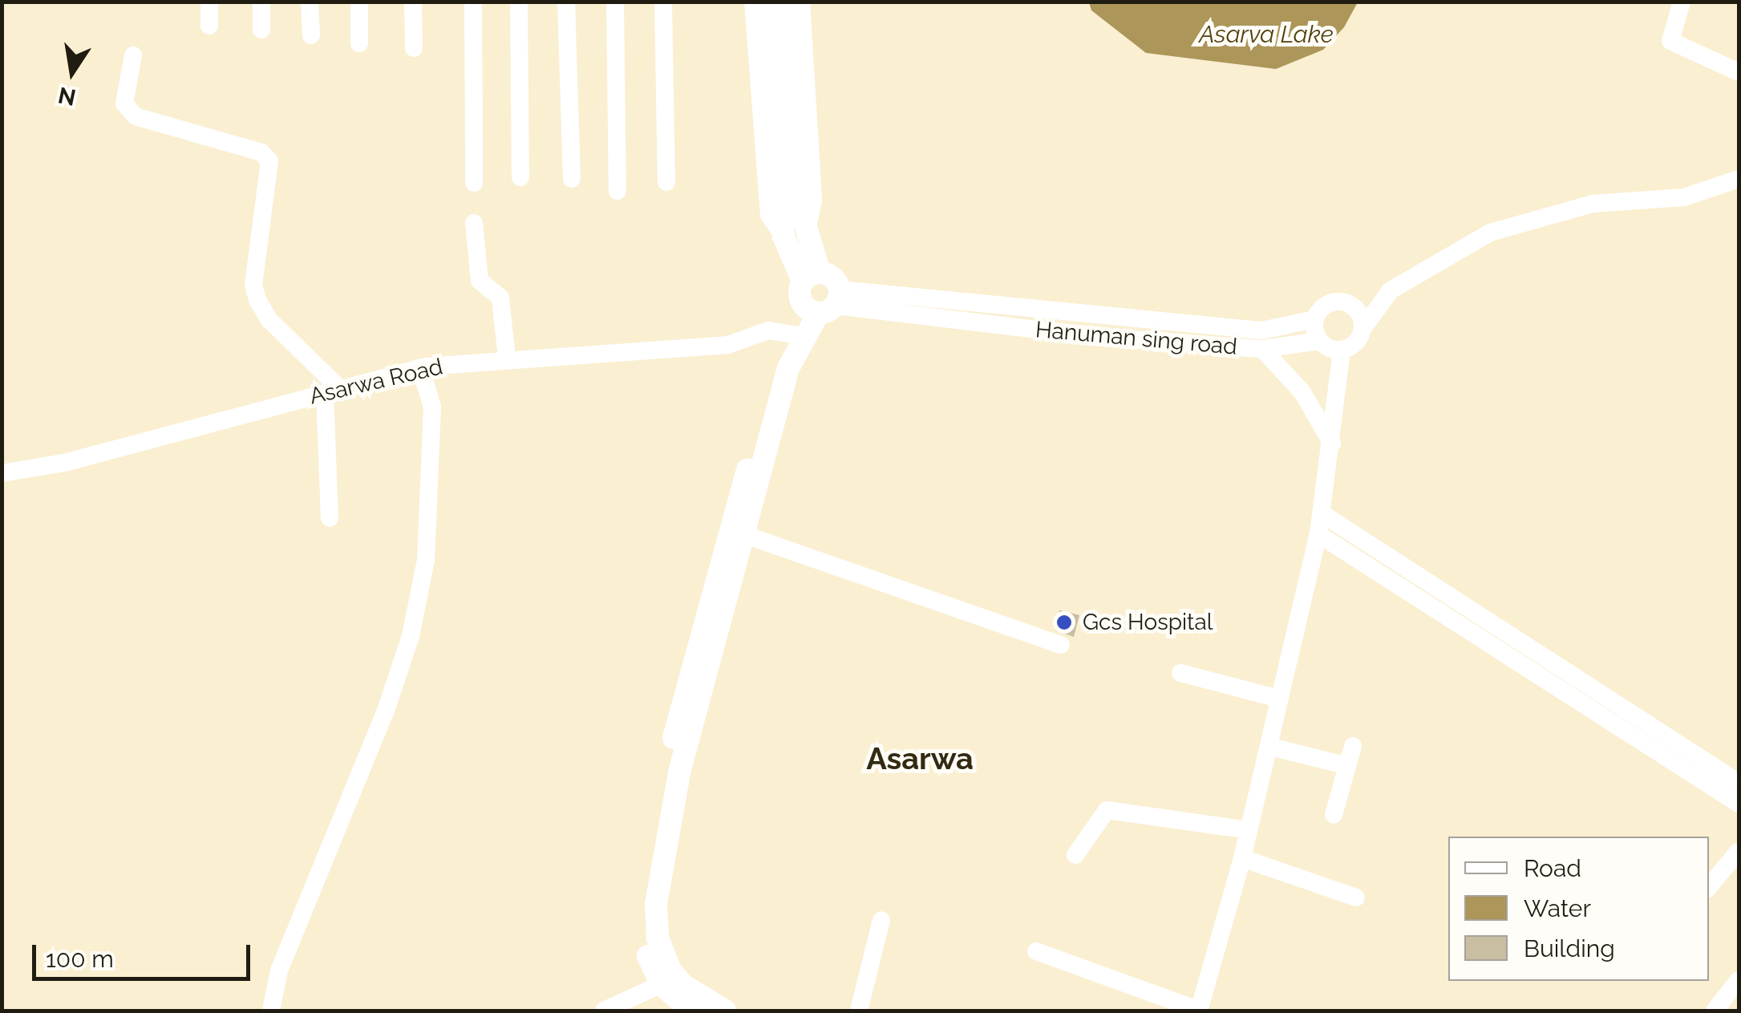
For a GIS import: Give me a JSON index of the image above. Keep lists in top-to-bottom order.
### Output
{
  "streets": {
    "street": ["Hanuman sing road", "Asarwa Road"]
  },
  "districts": ["Asarwa"],
  "water": ["Asarva Lake"],
  "places": ["Gcs Hospital"],
  "legend": ["Road", "Water", "Building"],
  "scale_bar": "100 m",
  "north": "bottom"
}
